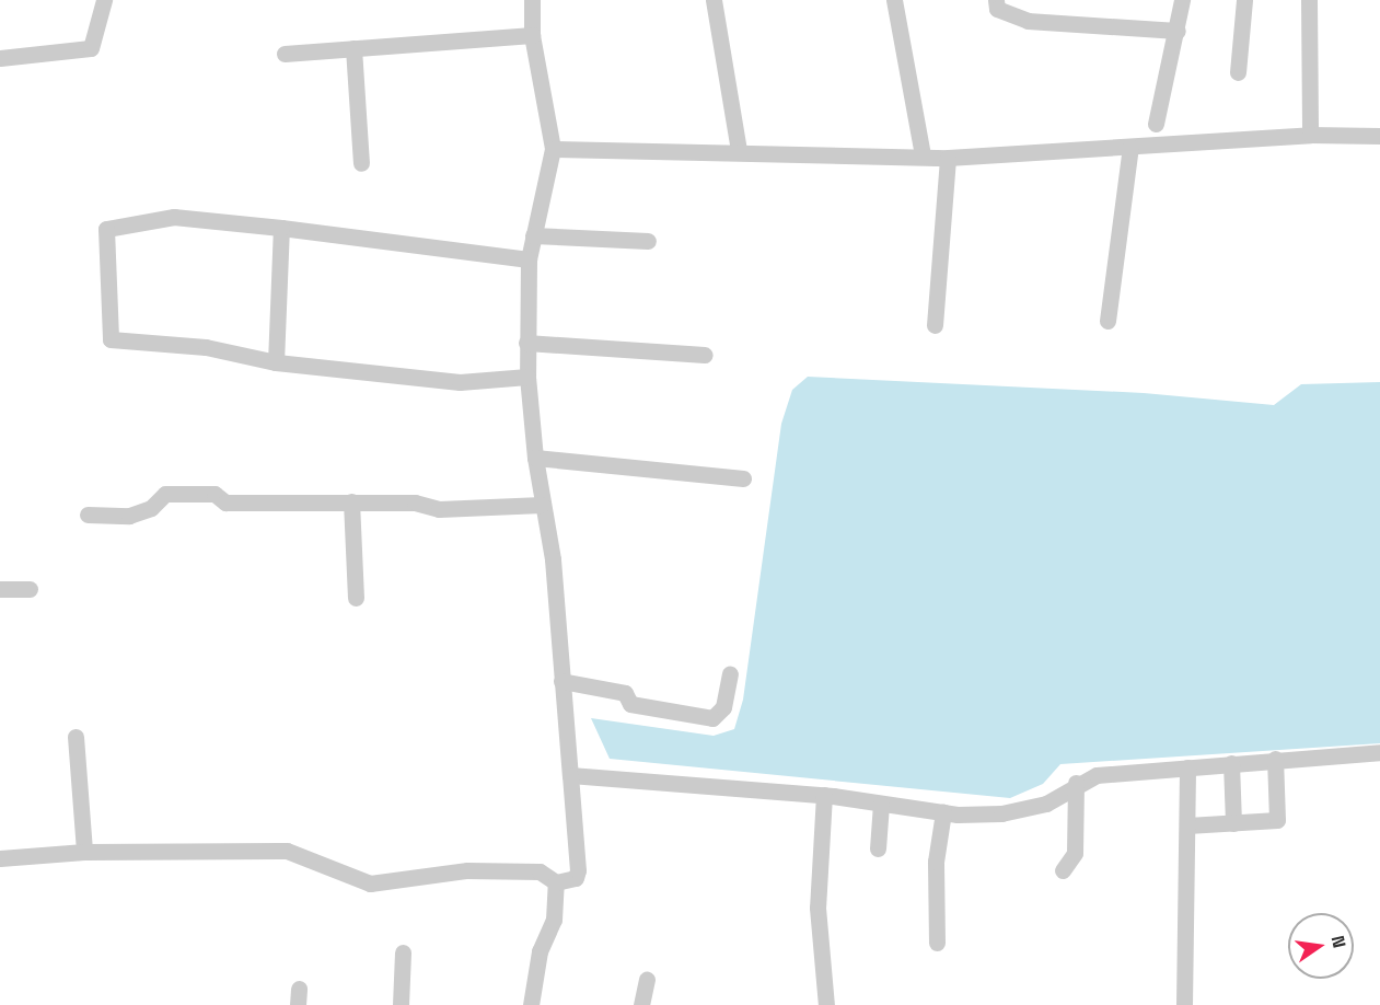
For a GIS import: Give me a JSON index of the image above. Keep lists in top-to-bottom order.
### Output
{
  "north": "right"
}
